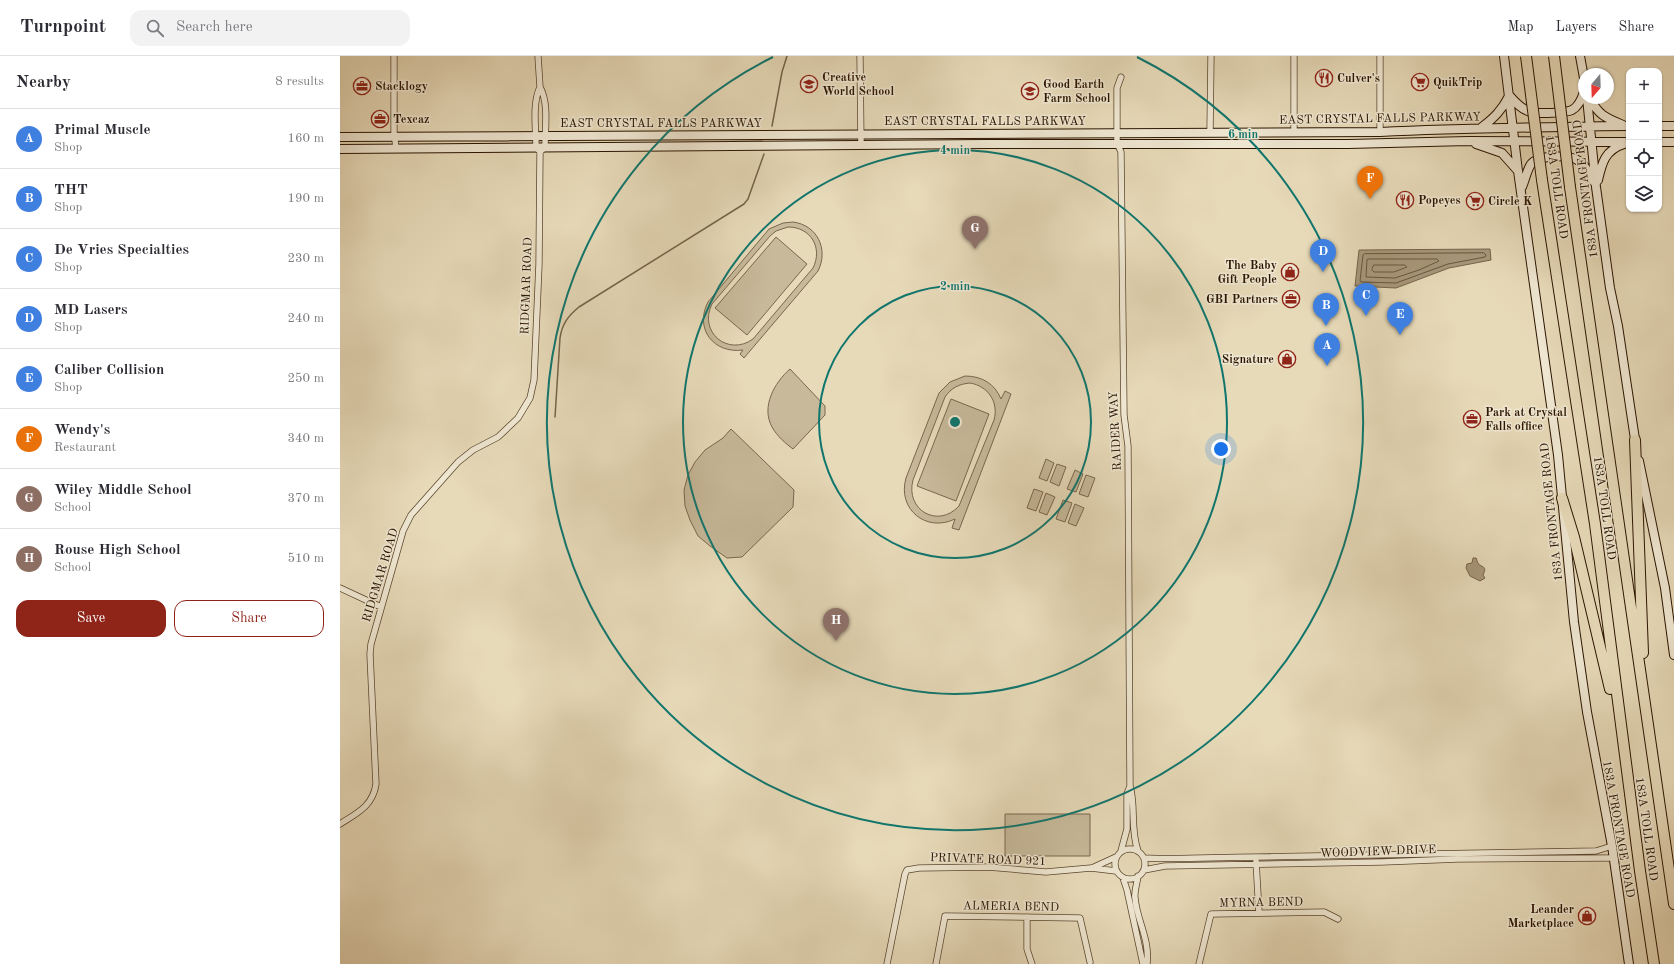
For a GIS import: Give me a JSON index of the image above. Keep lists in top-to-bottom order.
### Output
{
  "streets": {
    "highway": ["183A TOLL ROAD"],
    "main road": ["EAST CRYSTAL FALLS PARKWAY", "183A FRONTAGE ROAD"],
    "street": [
      "RIDGMAR ROAD",
      "RAIDER WAY",
      "WOODVIEW DRIVE",
      "PRIVATE ROAD 921",
      "MYRNA BEND",
      "ALMERIA BEND"
    ]
  },
  "crossings": [
    ["EAST CRYSTAL FALLS PARKWAY", "183A FRONTAGE ROAD"],
    ["EAST CRYSTAL FALLS PARKWAY", "RIDGMAR ROAD"],
    ["EAST CRYSTAL FALLS PARKWAY", "RAIDER WAY"],
    ["183A FRONTAGE ROAD", "WOODVIEW DRIVE"],
    ["RAIDER WAY", "WOODVIEW DRIVE"],
    ["RAIDER WAY", "PRIVATE ROAD 921"],
    ["WOODVIEW DRIVE", "PRIVATE ROAD 921"]
  ],
  "places": {
    "restaurant": ["Culver's", "Popeyes"],
    "supermarket": ["QuikTrip", "Circle K"],
    "school or university": ["Creative World School", "Good Earth Farm School"],
    "office": [
      "Stacklogy",
      "Texcaz",
      "GBI Partners",
      "Park at Crystal Falls office"
    ],
    "shop": ["The Baby Gift People", "Signature", "Leander Marketplace"]
  },
  "north": "bottom",
  "page": {
    "header": "Turnpoint",
    "search": "Search here",
    "nav": ["Map", "Layers", "Share"],
    "heading": ["Nearby", "8 results"],
    "map_buttons": ["+", "−"],
    "list": [
      {
        "mark": "A",
        "name": "Primal Muscle",
        "note": "Shop",
        "value": "160 m"
      },
      {
        "mark": "B",
        "name": "THT",
        "note": "Shop",
        "value": "190 m"
      },
      {
        "mark": "C",
        "name": "De Vries Specialties",
        "note": "Shop",
        "value": "230 m"
      },
      {
        "mark": "D",
        "name": "MD Lasers",
        "note": "Shop",
        "value": "240 m"
      },
      {
        "mark": "E",
        "name": "Caliber Collision",
        "note": "Shop",
        "value": "250 m"
      },
      {
        "mark": "F",
        "name": "Wendy's",
        "note": "Restaurant",
        "value": "340 m"
      },
      {
        "mark": "G",
        "name": "Wiley Middle School",
        "note": "School",
        "value": "370 m"
      },
      {
        "mark": "H",
        "name": "Rouse High School",
        "note": "School",
        "value": "510 m"
      }
    ],
    "pins": [
      "F",
      "G",
      "D",
      "C",
      "B",
      "E",
      "A",
      "H"
    ],
    "buttons": ["Save", "Share"]
  },
  "rings": ["6 min", "4 min", "2 min"]
}
